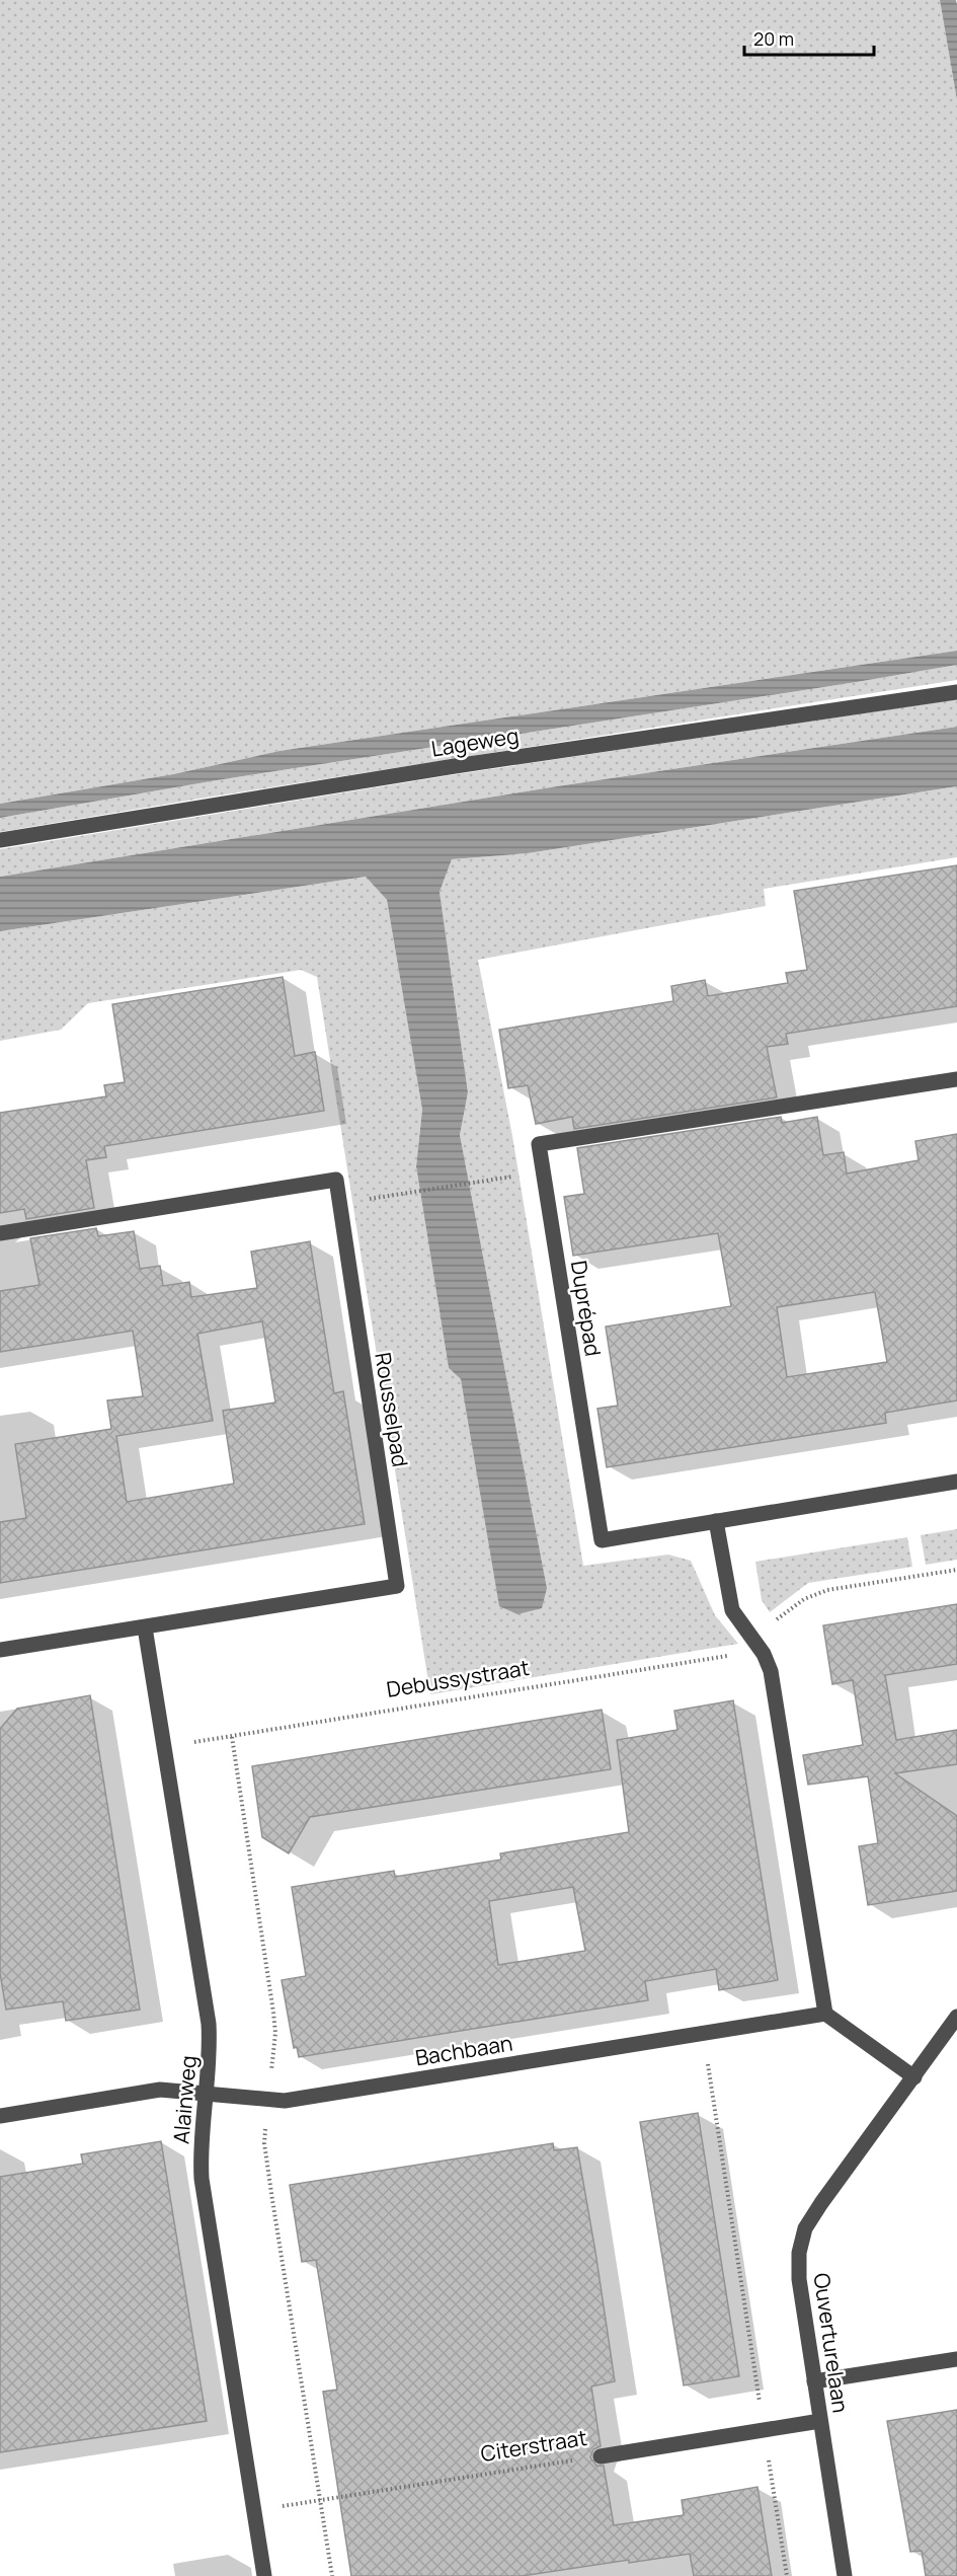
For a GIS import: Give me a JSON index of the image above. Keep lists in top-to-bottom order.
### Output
{
  "streets": {
    "street": [
      "Lageweg",
      "Duprépad",
      "Rousselpad",
      "Bachbaan",
      "Alainweg",
      "Ouverturelaan",
      "Citerstraat"
    ],
    "path": ["Debussystraat"]
  },
  "crossings": [
    ["Rousselpad", "Alainweg"],
    ["Debussystraat", "Alainweg"],
    ["Bachbaan", "Alainweg"],
    ["Alainweg", "Citerstraat"],
    ["Ouverturelaan", "Citerstraat"]
  ],
  "scale_bar": "20 m"
}
